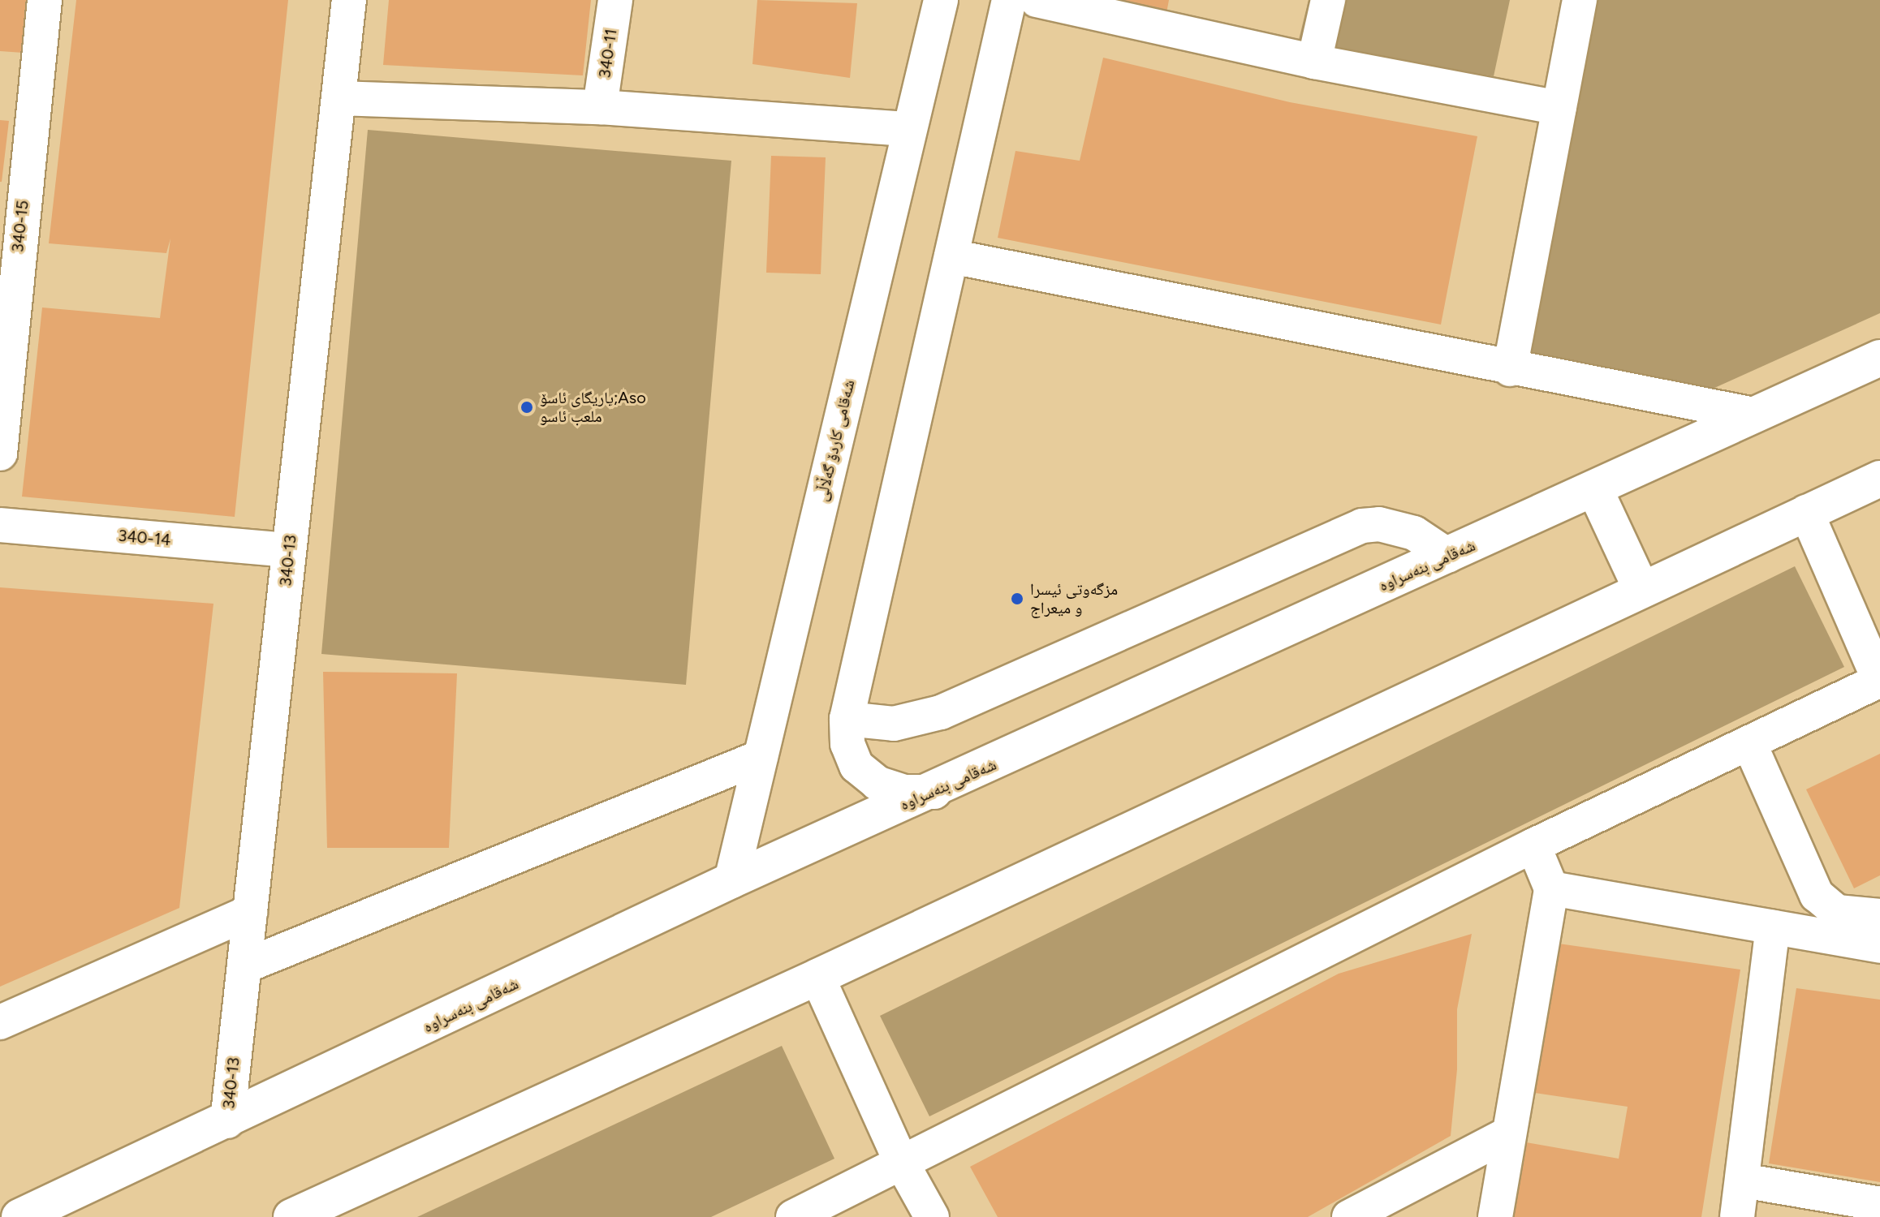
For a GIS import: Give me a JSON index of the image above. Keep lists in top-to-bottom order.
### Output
{
  "streets": {
    "main road": ["شەقامی بنەسراوە"],
    "street": [
      "340-11",
      "340-15",
      "شەقامی کاردۆ گەڵاڵی",
      "340-14",
      "340-13"
    ]
  },
  "crossings": [
    ["شەقامی کاردۆ گەڵاڵی", "شەقامی بنەسراوە"],
    ["340-14", "340-13"],
    ["340-13", "شەقامی بنەسراوە"]
  ],
  "places": ["یاریگای ئاسۆ;Aso ملعب ئاسو", "مزگەوتی ئیسرا و میعراج"]
}
